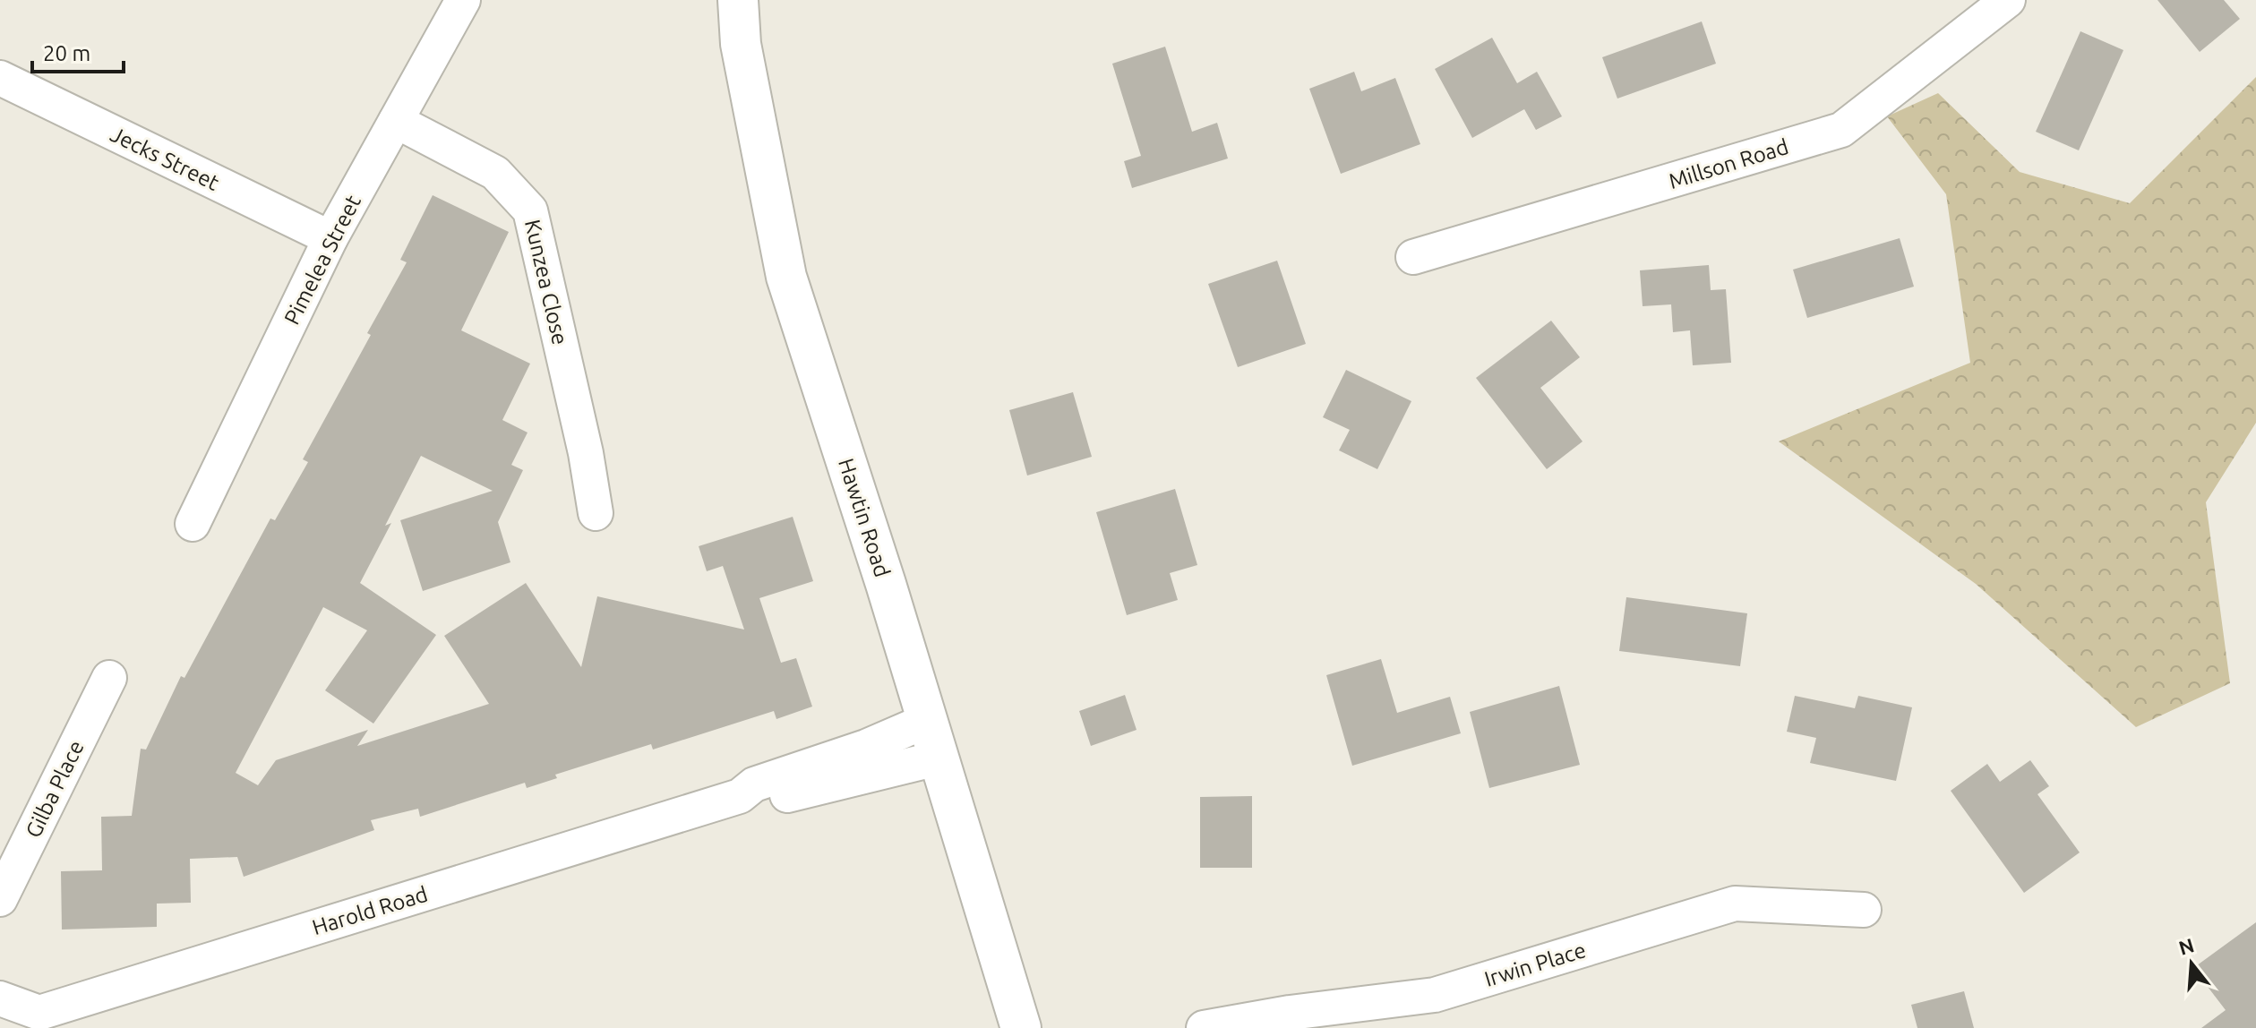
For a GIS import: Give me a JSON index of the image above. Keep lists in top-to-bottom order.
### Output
{
  "streets": {
    "main road": ["Hawtin Road"],
    "street": [
      "Jecks Street",
      "Millson Road",
      "Pimelea Street",
      "Kunzea Close",
      "Gilba Place",
      "Harold Road",
      "Irwin Place"
    ]
  },
  "crossings": [
    ["Jecks Street", "Pimelea Street"],
    ["Pimelea Street", "Kunzea Close"],
    ["Hawtin Road", "Harold Road"]
  ],
  "scale_bar": "20 m",
  "north": "top"
}
